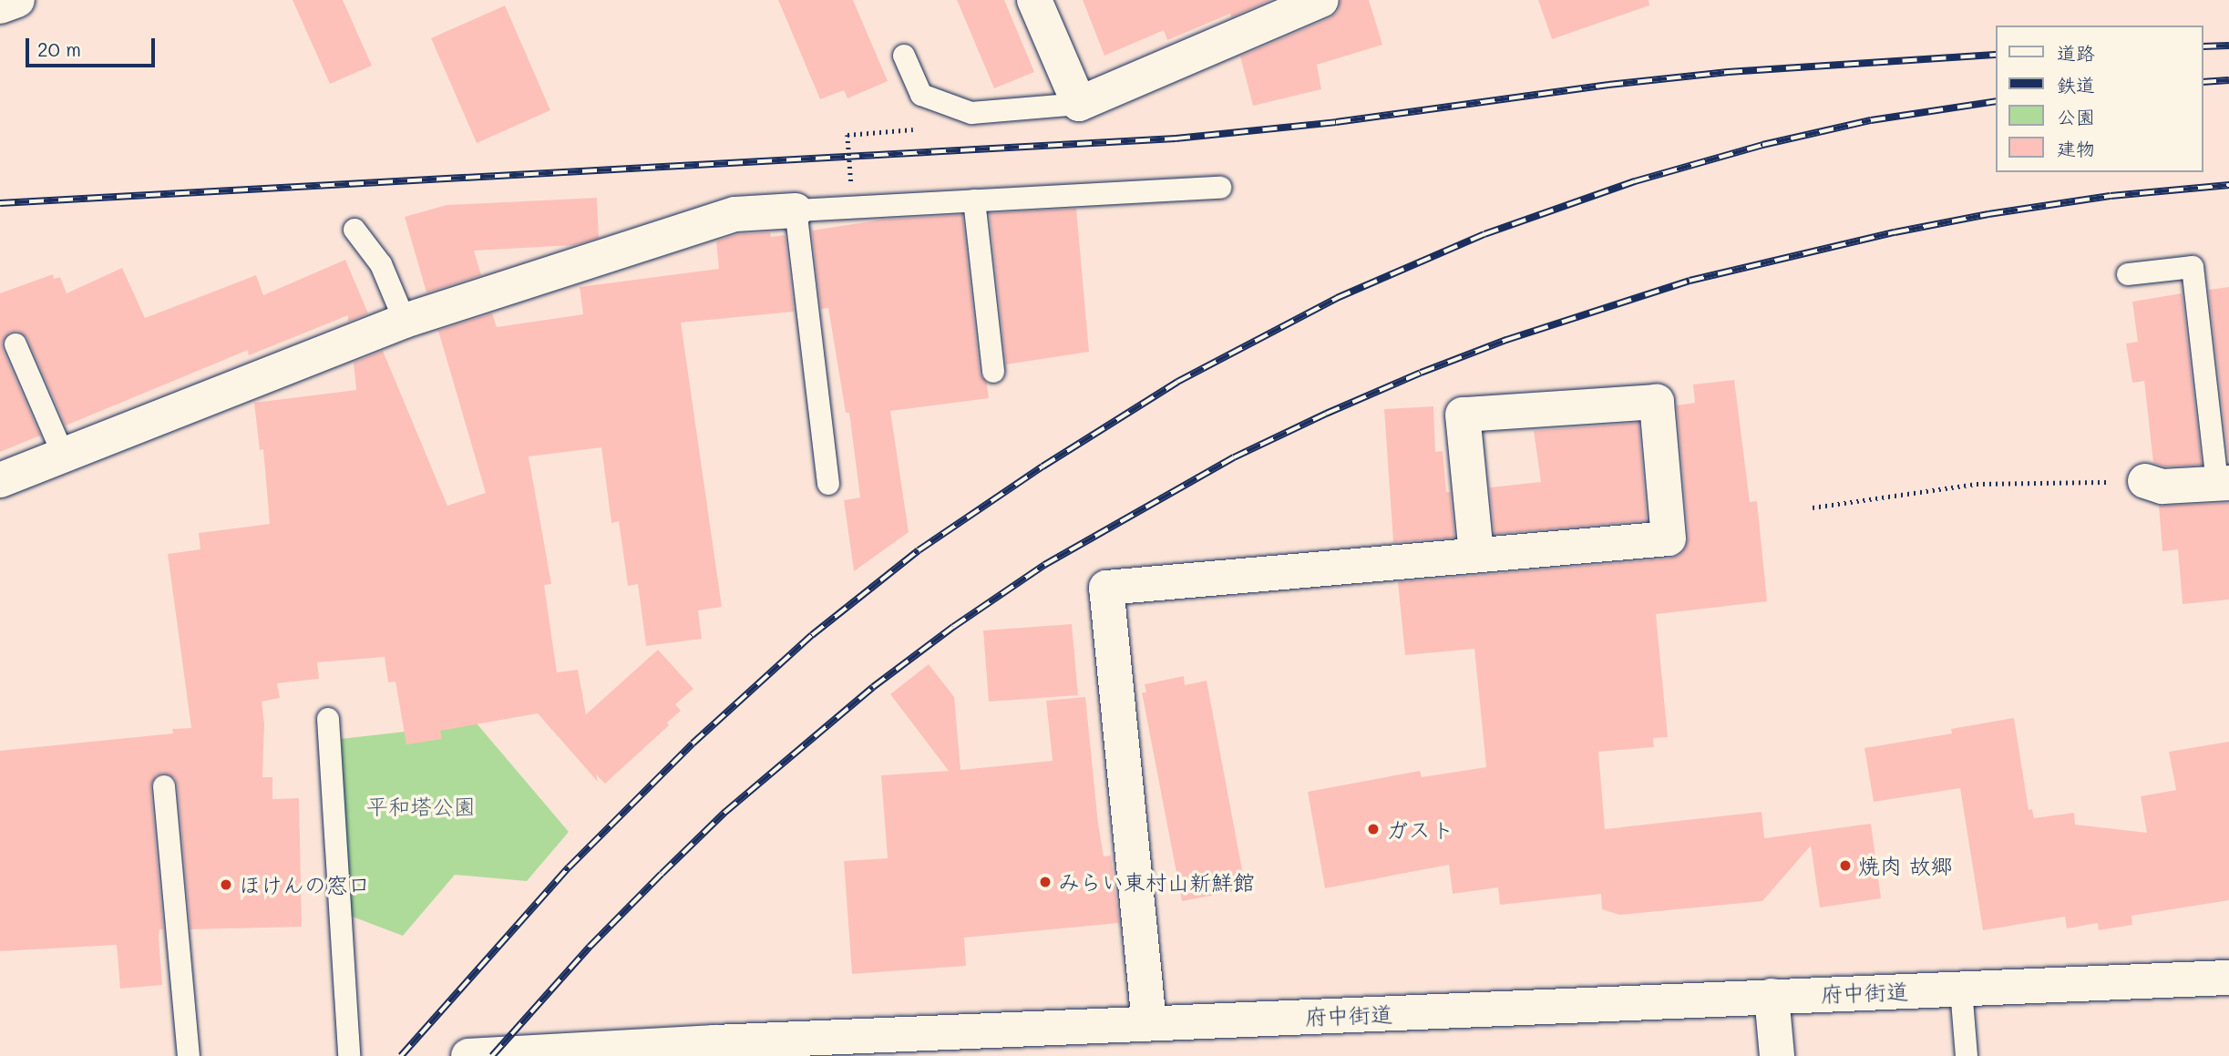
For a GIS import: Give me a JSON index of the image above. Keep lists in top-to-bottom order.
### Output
{
  "streets": {
    "street": ["府中街道"]
  },
  "parks": ["平和塔公園"],
  "places": [
    "ガスト",
    "焼肉 故郷",
    "みらい東村山新鮮館",
    "ほけんの窓口"
  ],
  "legend": [
    "道路",
    "鉄道",
    "公園",
    "建物"
  ],
  "scale_bar": "20 m"
}
